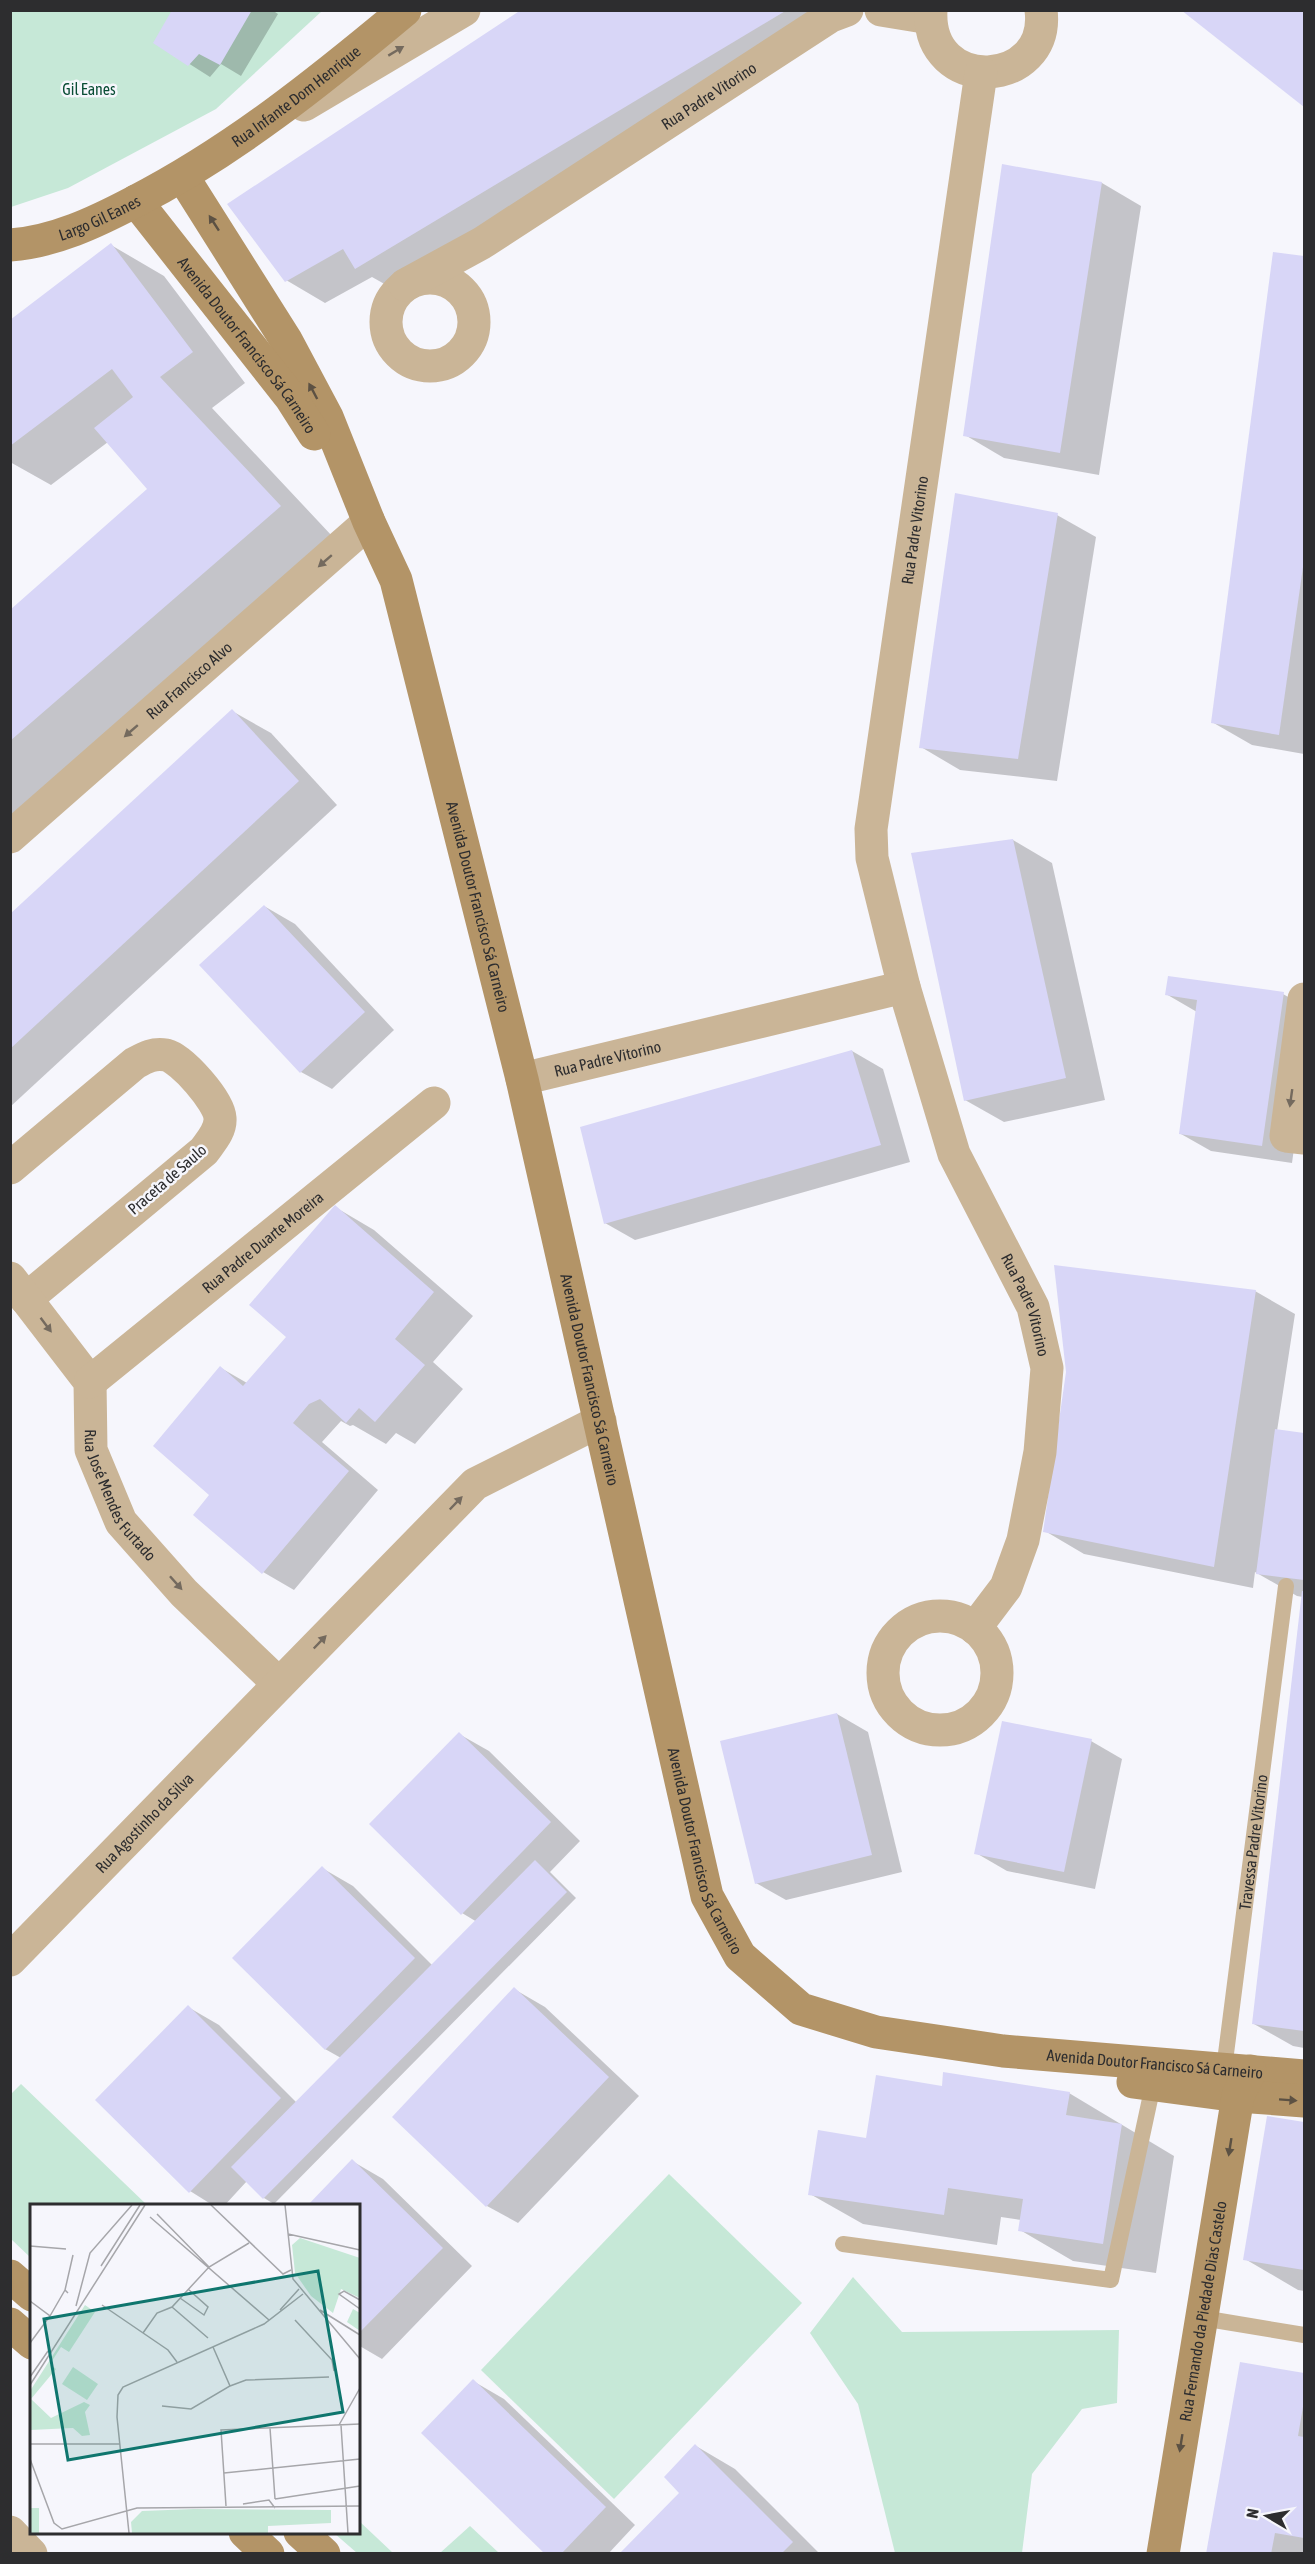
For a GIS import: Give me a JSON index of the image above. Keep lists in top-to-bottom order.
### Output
{
  "streets": {
    "street": [
      "Rua Padre Vitorino",
      "Rua Infante Dom Henrique",
      "Largo Gil Eanes",
      "Avenida Doutor Francisco Sá Carneiro",
      "Rua Francisco Alvo",
      "Praceta de Saulo",
      "Rua Padre Duarte Moreira",
      "Rua José Mendes Furtado",
      "Rua Agostinho da Silva",
      "Rua Fernando da Piedade Dias Castelo"
    ],
    "lane": ["Travessa Padre Vitorino"]
  },
  "crossings": [
    ["Rua Padre Vitorino", "Avenida Doutor Francisco Sá Carneiro"],
    ["Rua Infante Dom Henrique", "Largo Gil Eanes"],
    ["Rua Infante Dom Henrique", "Avenida Doutor Francisco Sá Carneiro"],
    ["Largo Gil Eanes", "Avenida Doutor Francisco Sá Carneiro"],
    ["Avenida Doutor Francisco Sá Carneiro", "Rua Francisco Alvo"],
    ["Avenida Doutor Francisco Sá Carneiro", "Rua Agostinho da Silva"],
    ["Avenida Doutor Francisco Sá Carneiro", "Travessa Padre Vitorino"],
    ["Avenida Doutor Francisco Sá Carneiro", "Rua Fernando da Piedade Dias Castelo"],
    ["Rua Padre Duarte Moreira", "Rua José Mendes Furtado"],
    ["Rua José Mendes Furtado", "Rua Agostinho da Silva"],
    ["Travessa Padre Vitorino", "Rua Fernando da Piedade Dias Castelo"]
  ],
  "one_way": [
    "Rua Francisco Alvo",
    "Rua José Mendes Furtado",
    "Rua Agostinho da Silva",
    "Rua Fernando da Piedade Dias Castelo"
  ],
  "parks": ["Gil Eanes"],
  "north": "left"
}
